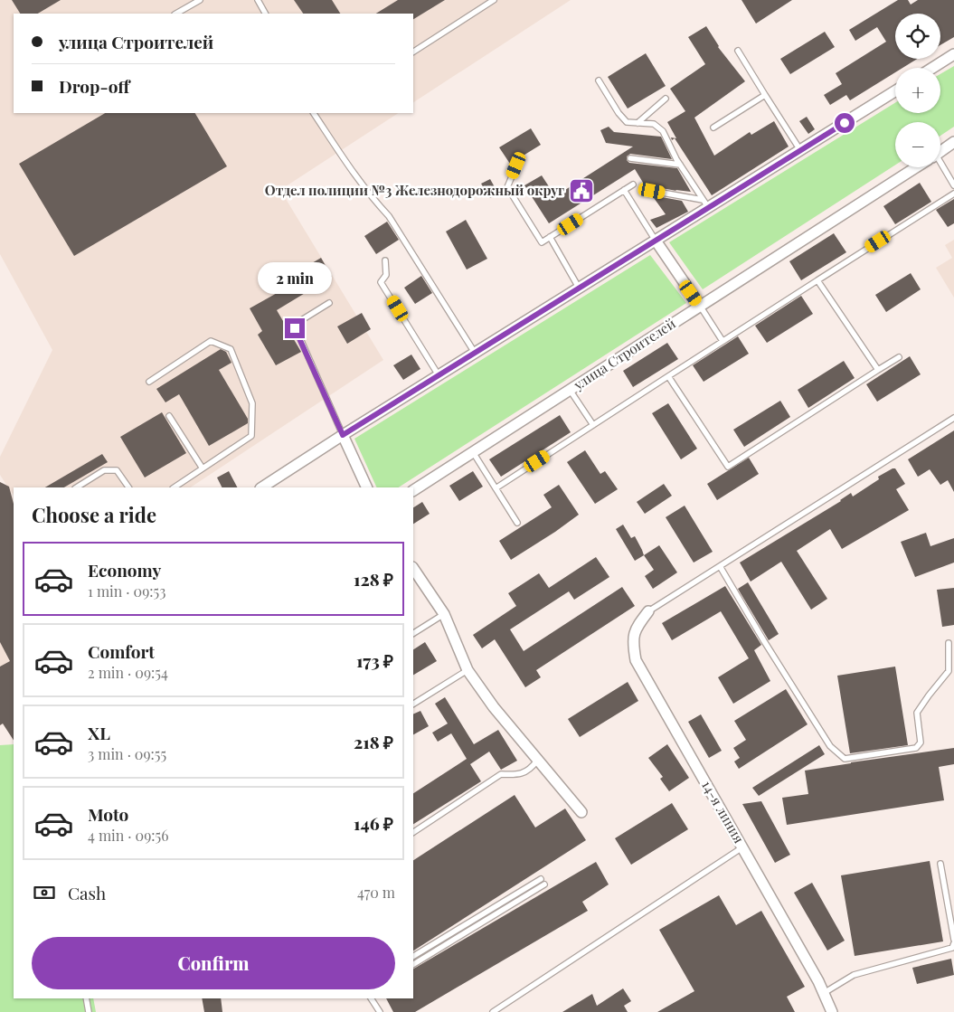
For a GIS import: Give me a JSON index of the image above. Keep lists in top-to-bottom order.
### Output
{
  "streets": {
    "street": ["улица Строителей", "14-я линия"]
  },
  "places": {
    "public building": ["Отдел полиции №3 Железнодорожный округ"]
  },
  "page": {
    "map_buttons": ["+", "−"],
    "banner": ["улица Строителей", "Drop-off"],
    "bubble": "2 min",
    "heading": "Choose a ride",
    "list": [
      {
        "name": "Economy",
        "note": "1 min · 09:53",
        "value": "128 ₽"
      },
      {
        "name": "Comfort",
        "note": "2 min · 09:54",
        "value": "173 ₽"
      },
      {
        "name": "XL",
        "note": "3 min · 09:55",
        "value": "218 ₽"
      },
      {
        "name": "Moto",
        "note": "4 min · 09:56",
        "value": "146 ₽"
      }
    ],
    "pay": ["Cash", "470 m"],
    "buttons": "Confirm"
  }
}
